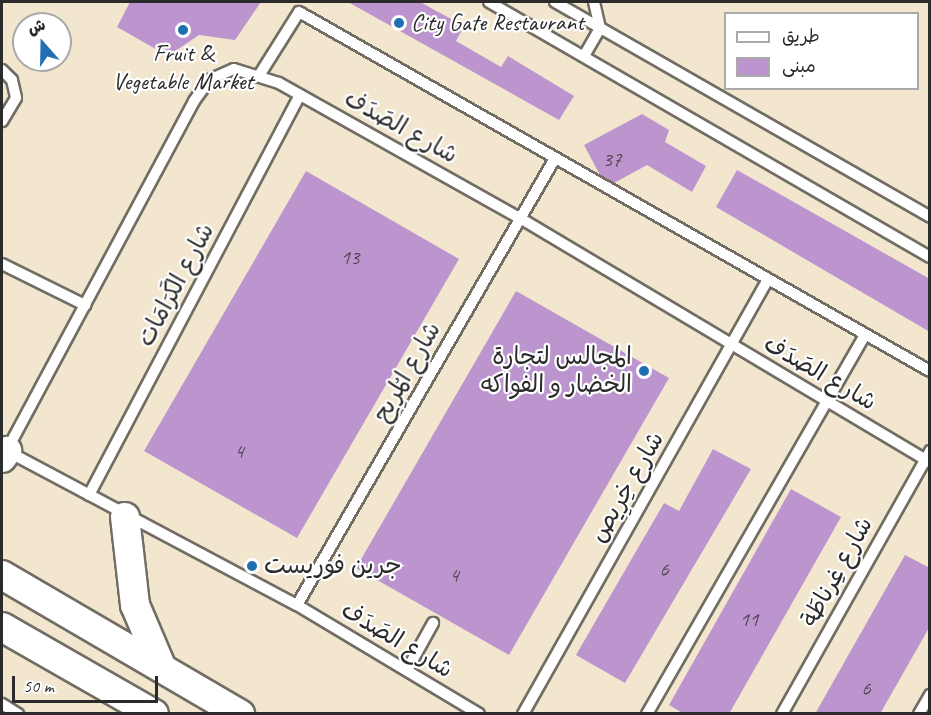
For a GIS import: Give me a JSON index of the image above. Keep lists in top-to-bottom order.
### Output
{
  "streets": {
    "lane": [
      "شارع الصَدَف",
      "شارع الكَرَامَات",
      "شارع المُرِيح",
      "شارع خِرِيص",
      "شارع غِرناطَة"
    ]
  },
  "crossings": [
    ["شارع الصَدَف", "شارع الكَرَامَات"],
    ["شارع الصَدَف", "شارع المُرِيح"],
    ["شارع الصَدَف", "شارع خِرِيص"],
    ["شارع الصَدَف", "شارع غِرناطَة"]
  ],
  "places": [
    "City Gate Restaurant",
    "Fruit & Vegetable Market",
    "المجالس لتجارة الخضار و الفواكه",
    "جرين فوريست"
  ],
  "house_numbers": [
    "37",
    "13",
    "4",
    "6",
    "4",
    "11",
    "6"
  ],
  "legend": ["طريق", "مبنى"],
  "scale_bar": "50 m",
  "north": "top"
}
